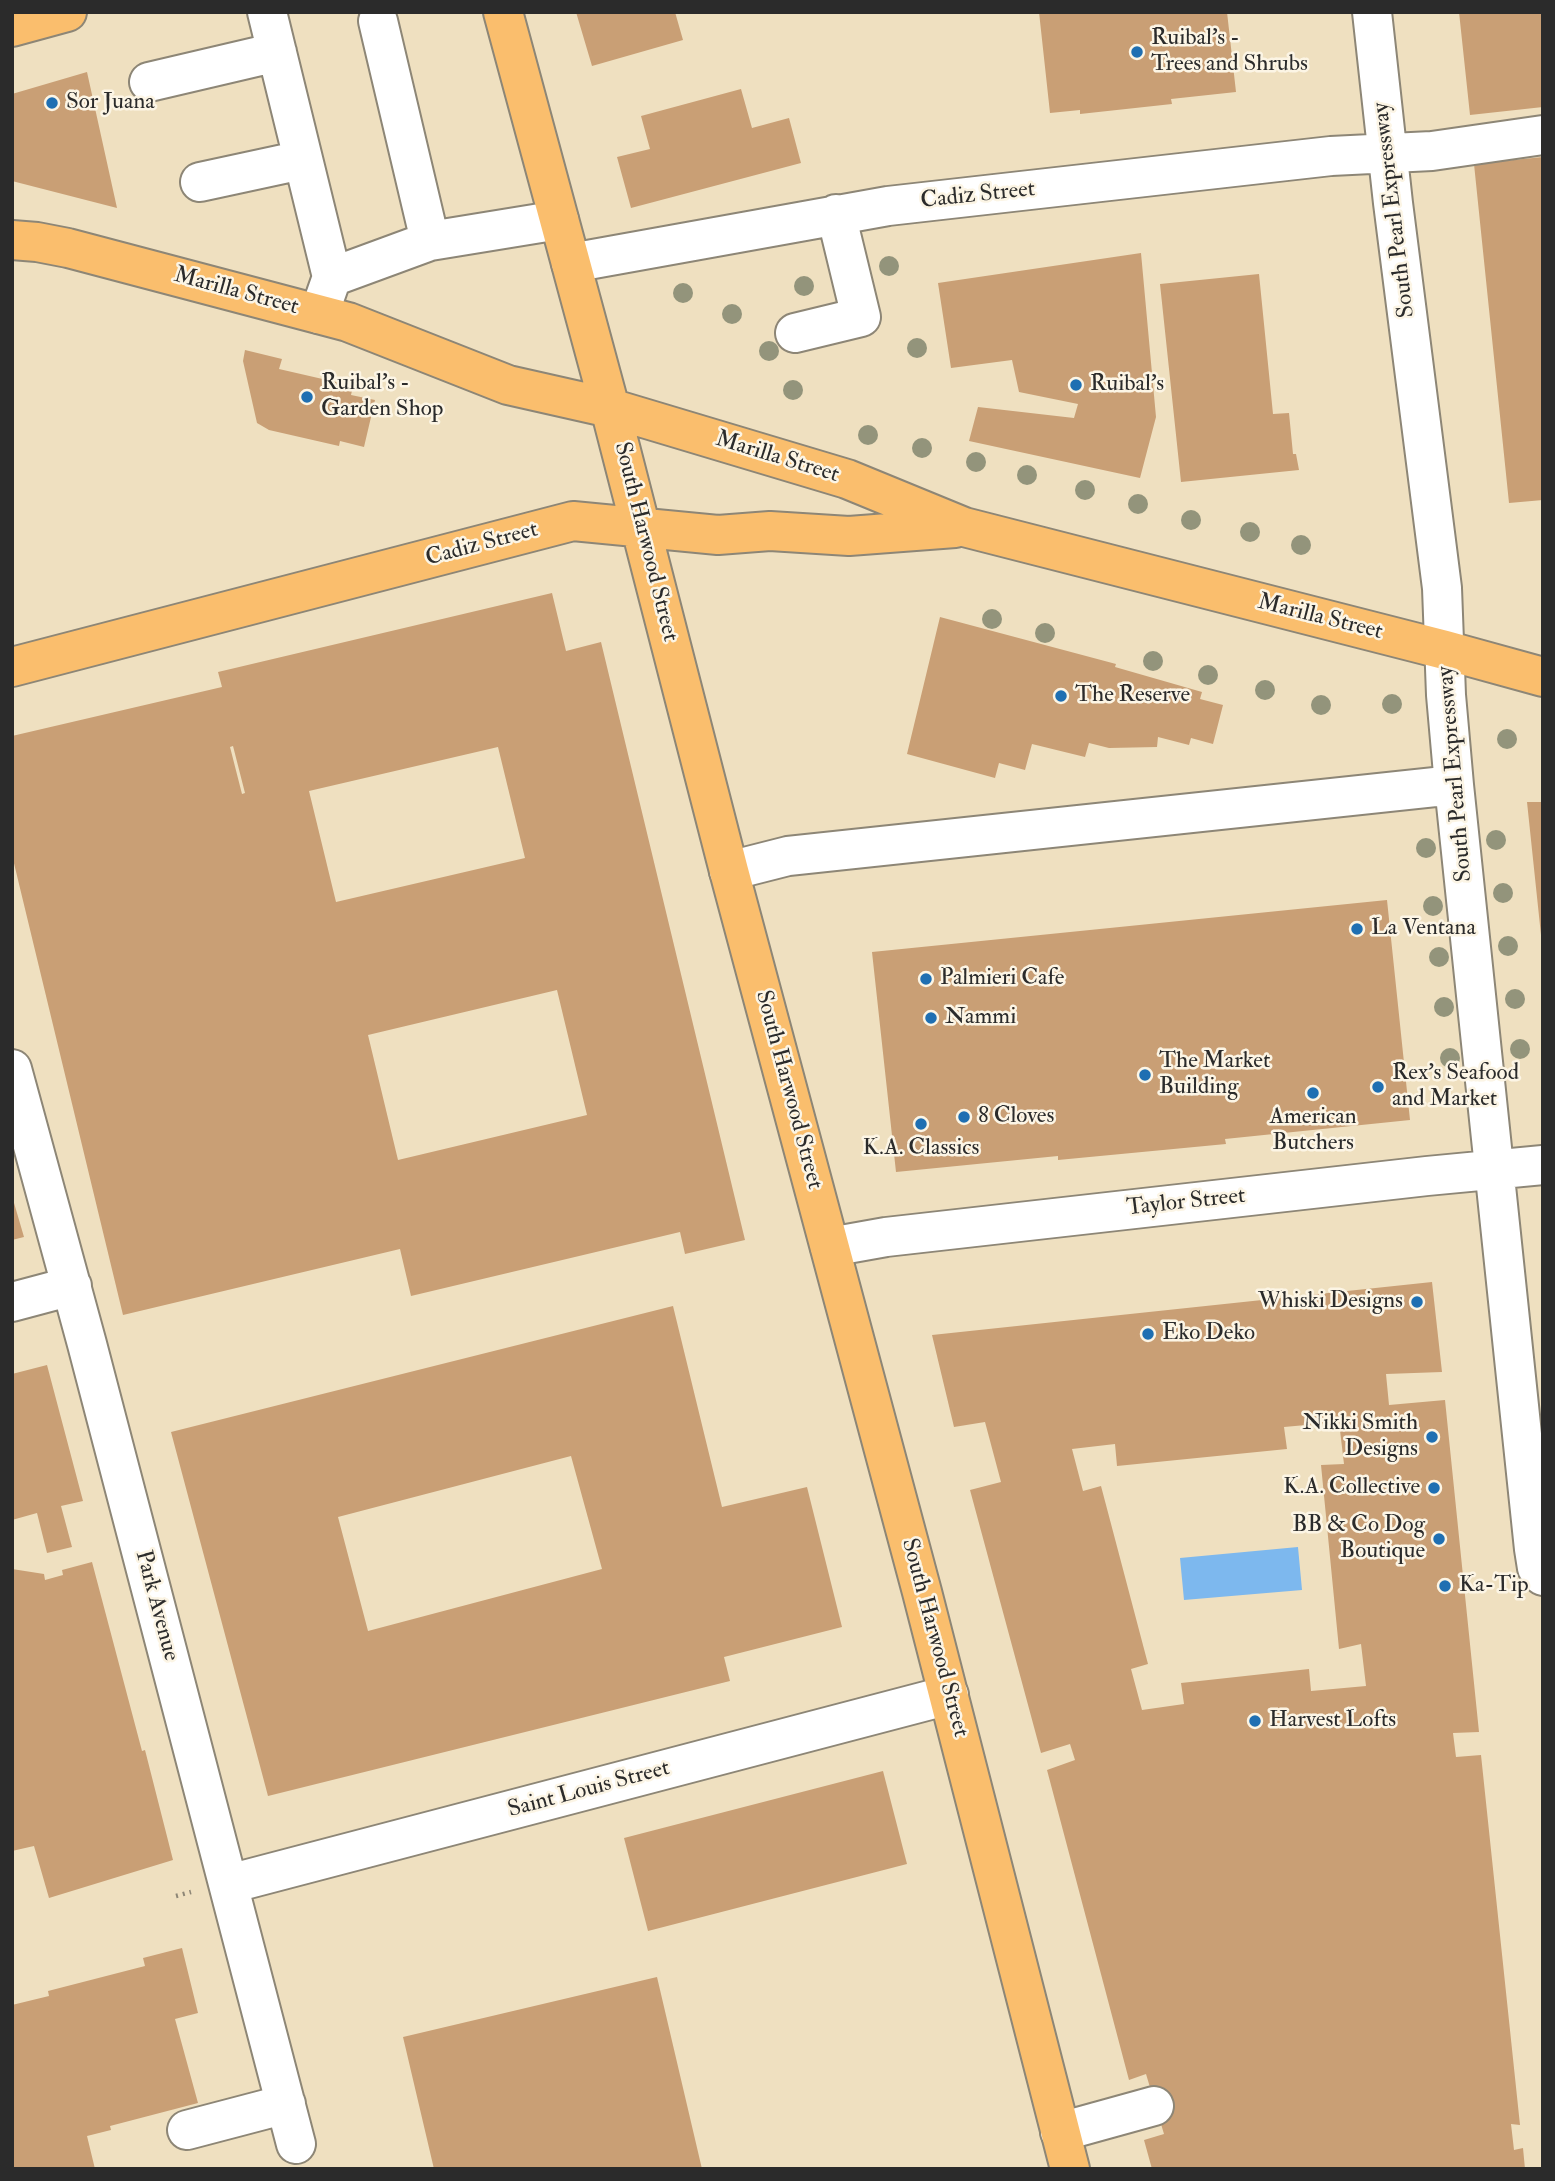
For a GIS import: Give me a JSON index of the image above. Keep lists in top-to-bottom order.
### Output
{
  "streets": {
    "main road": ["Cadiz Street", "Marilla Street", "South Harwood Street"],
    "street": [
      "South Pearl Expressway",
      "Taylor Street",
      "Park Avenue",
      "Saint Louis Street"
    ]
  },
  "crossings": [
    ["Cadiz Street", "South Pearl Expressway"],
    ["Cadiz Street", "Marilla Street"],
    ["Cadiz Street", "South Harwood Street"],
    ["South Pearl Expressway", "Marilla Street"],
    ["South Pearl Expressway", "Taylor Street"],
    ["Marilla Street", "South Harwood Street"],
    ["South Harwood Street", "Taylor Street"],
    ["South Harwood Street", "Saint Louis Street"],
    ["Park Avenue", "Saint Louis Street"]
  ],
  "places": [
    "Ruibal's - Trees and Shrubs",
    "Sor Juana",
    "Ruibal's",
    "Ruibal's - Garden Shop",
    "The Reserve",
    "La Ventana",
    "Palmieri Cafe",
    "Nammi",
    "The Market Building",
    "Rex's Seafood and Market",
    "American Butchers",
    "8 Cloves",
    "K.A. Classics",
    "Whiski Designs",
    "Eko Deko",
    "Nikki Smith Designs",
    "K.A. Collective",
    "BB & Co Dog Boutique",
    "Ka-Tip",
    "Harvest Lofts"
  ]
}
